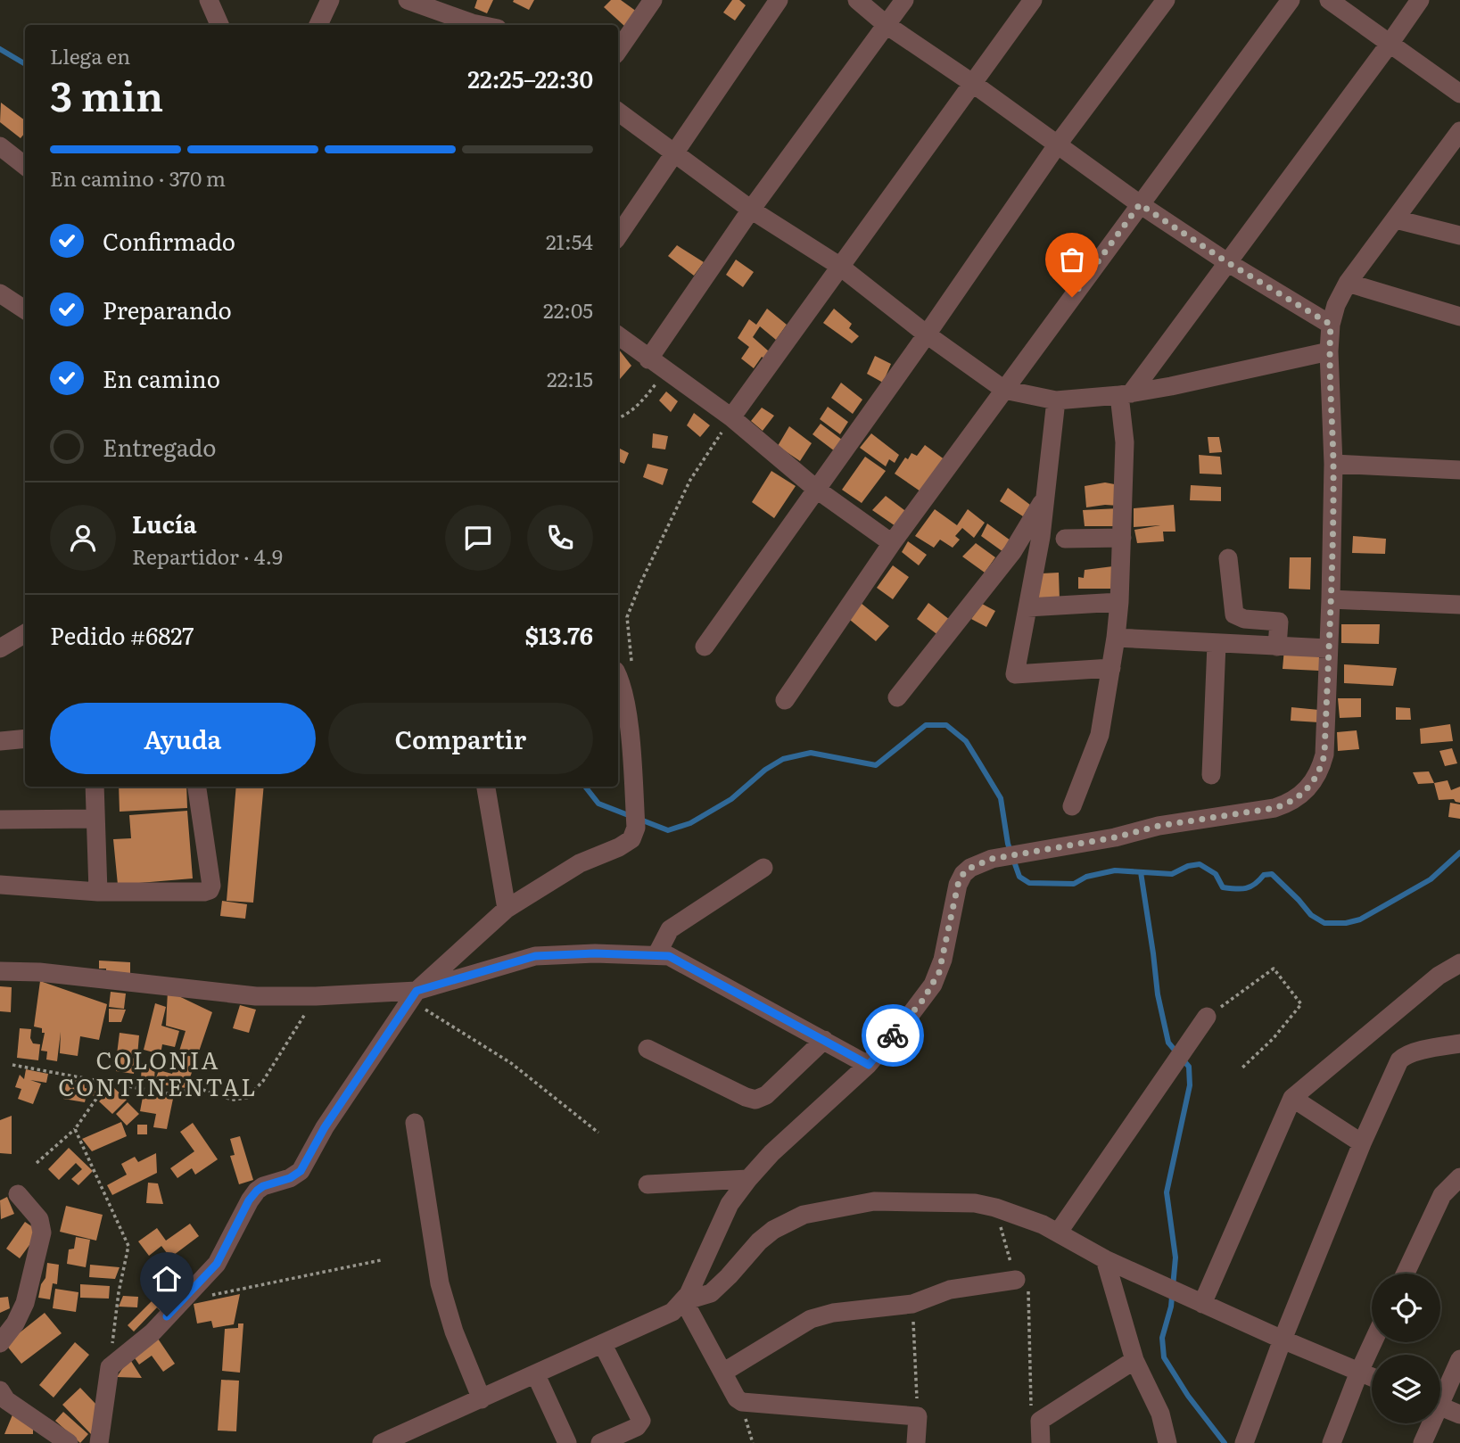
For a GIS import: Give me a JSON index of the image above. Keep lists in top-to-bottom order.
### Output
{
  "districts": ["COLONIA CONTINENTAL"],
  "page": {
    "heading": ["3 min", "Llega en", "22:25–22:30"],
    "panel": [
      "Lucía",
      "Repartidor · 4.9",
      "Pedido #6827",
      "$13.76"
    ],
    "bar": "En camino · 370 m",
    "list": [
      ["Confirmado", "21:54"],
      ["Preparando", "22:05"],
      ["En camino", "22:15"],
      "Entregado"
    ],
    "buttons": ["Ayuda", "Compartir"]
  }
}
